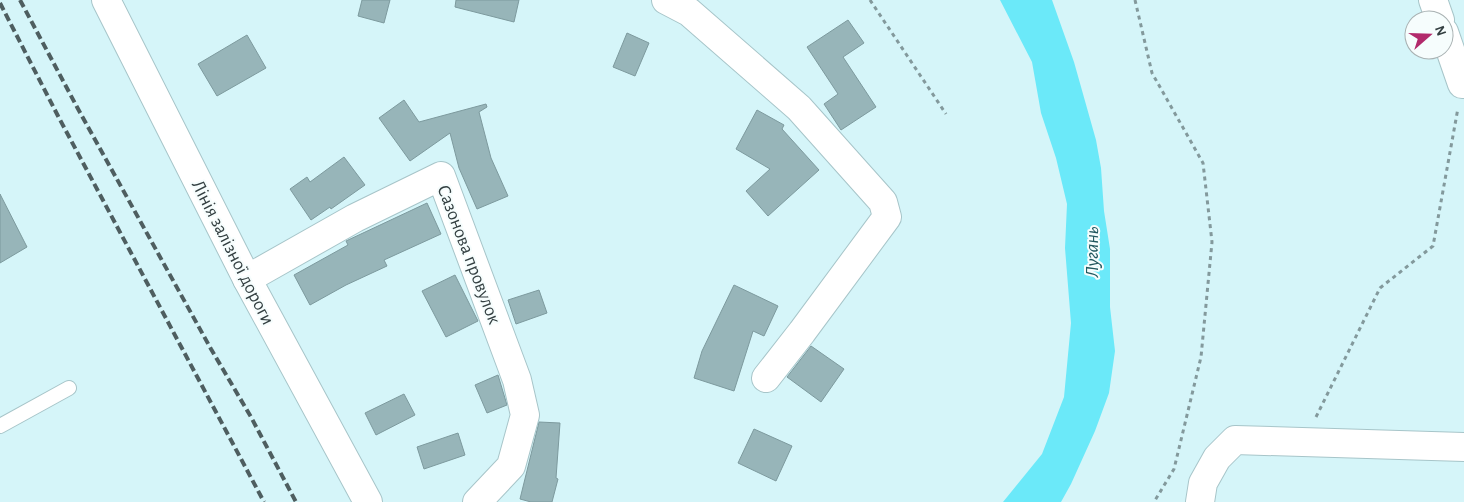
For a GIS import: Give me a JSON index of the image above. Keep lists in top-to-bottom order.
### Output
{
  "streets": {
    "street": ["Лінія залізної дороги", "Сазонова провулок"]
  },
  "crossings": [
    ["Лінія залізної дороги", "Сазонова провулок"]
  ],
  "water": ["Лугань"],
  "north": "right"
}
